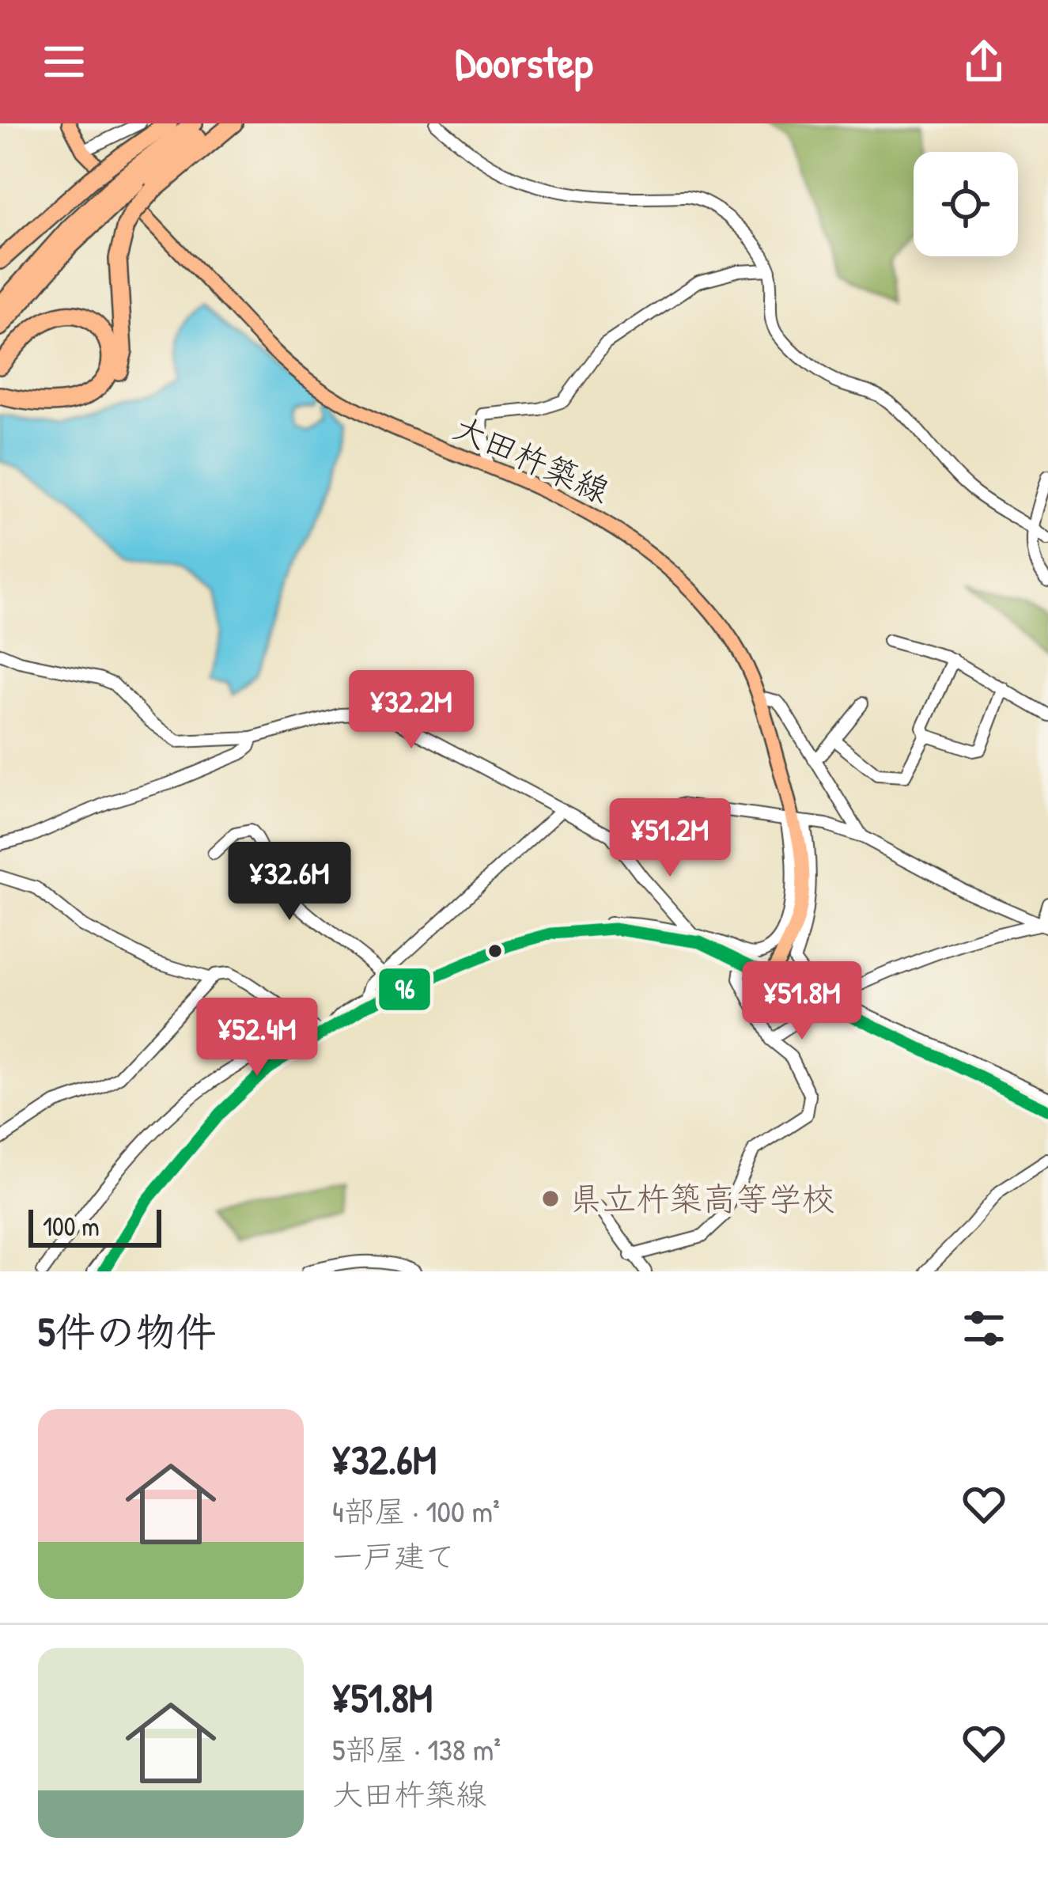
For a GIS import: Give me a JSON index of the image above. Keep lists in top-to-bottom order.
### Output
{
  "streets": {
    "main road": ["大田杵築線"]
  },
  "places": ["県立杵築高等学校"],
  "lines": ["transit line 96"],
  "scale_bar": "100 m",
  "page": {
    "header": "Doorstep",
    "price": [
      "¥32.2M",
      "¥51.2M",
      "¥32.6M",
      "¥51.8M",
      "¥52.4M"
    ],
    "scale": "100 m",
    "heading": "5件の物件",
    "list": [
      {
        "name": "¥32.6M",
        "note": "4部屋 · 100 m² · 一戸建て"
      },
      {
        "name": "¥51.8M",
        "note": "5部屋 · 138 m² · 大田杵築線"
      }
    ]
  }
}
